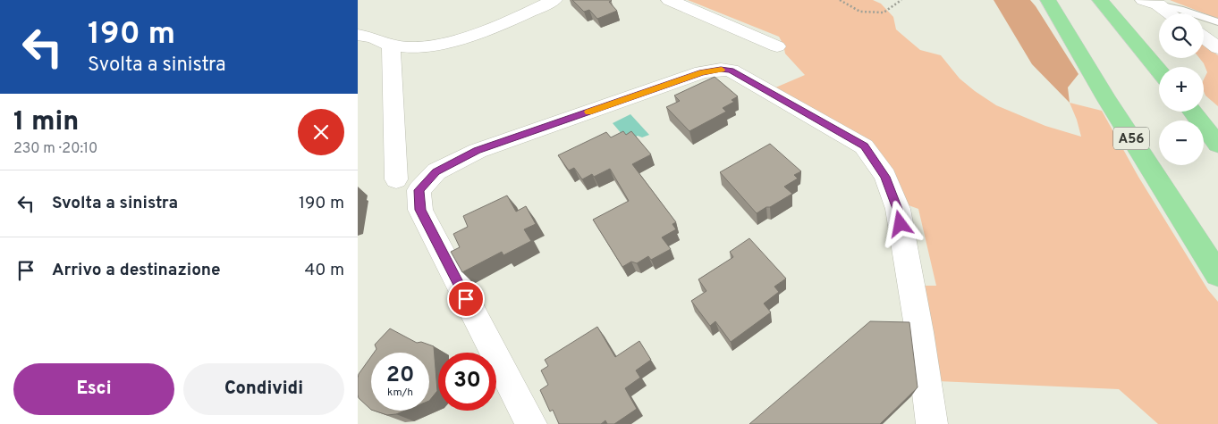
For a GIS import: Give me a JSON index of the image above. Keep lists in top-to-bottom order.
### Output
{
  "streets": {
    "highway": ["A56"]
  },
  "page": {
    "turn": ["190 m", "Svolta a sinistra"],
    "map_buttons": ["+", "−"],
    "heading": ["1 min", "230 m · 20:10"],
    "list": [
      {
        "name": "Svolta a sinistra",
        "value": "190 m"
      },
      {
        "name": "Arrivo a destinazione",
        "value": "40 m"
      }
    ],
    "speed": "20 km/h",
    "limit": "30",
    "buttons": ["Esci", "Condividi"]
  }
}
